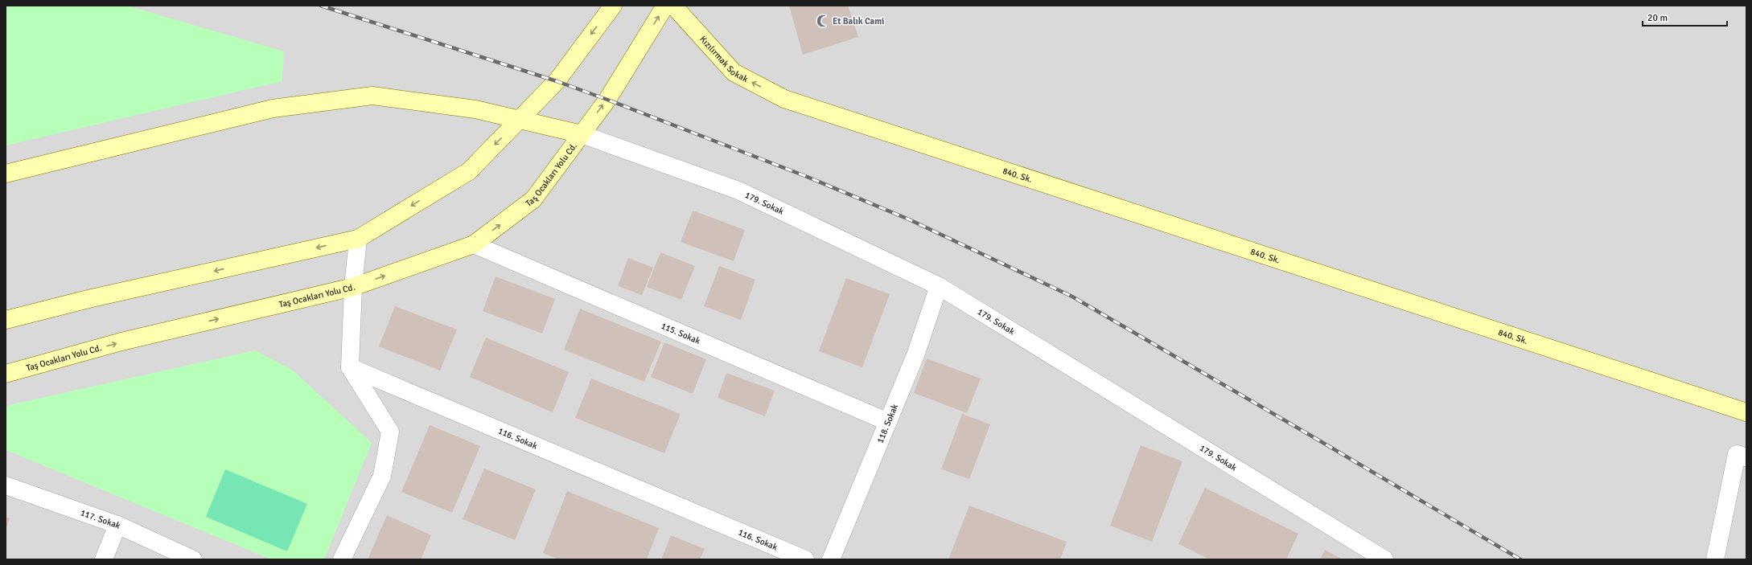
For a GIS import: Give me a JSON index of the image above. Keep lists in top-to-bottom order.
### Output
{
  "streets": {
    "street": [
      "Kızılırmak Sokak",
      "Taş Ocakları Yolu Cd.",
      "840. Sk.",
      "179. Sokak",
      "115. Sokak",
      "118. Sokak",
      "116. Sokak",
      "117. Sokak"
    ]
  },
  "crossings": [
    ["Kızılırmak Sokak", "840. Sk."],
    ["Taş Ocakları Yolu Cd.", "179. Sokak"],
    ["Taş Ocakları Yolu Cd.", "115. Sokak"],
    ["179. Sokak", "118. Sokak"],
    ["115. Sokak", "118. Sokak"]
  ],
  "one_way": ["Kızılırmak Sokak"],
  "places": {
    "mosque": ["Et Balık Cami"]
  },
  "scale_bar": "20 m"
}
